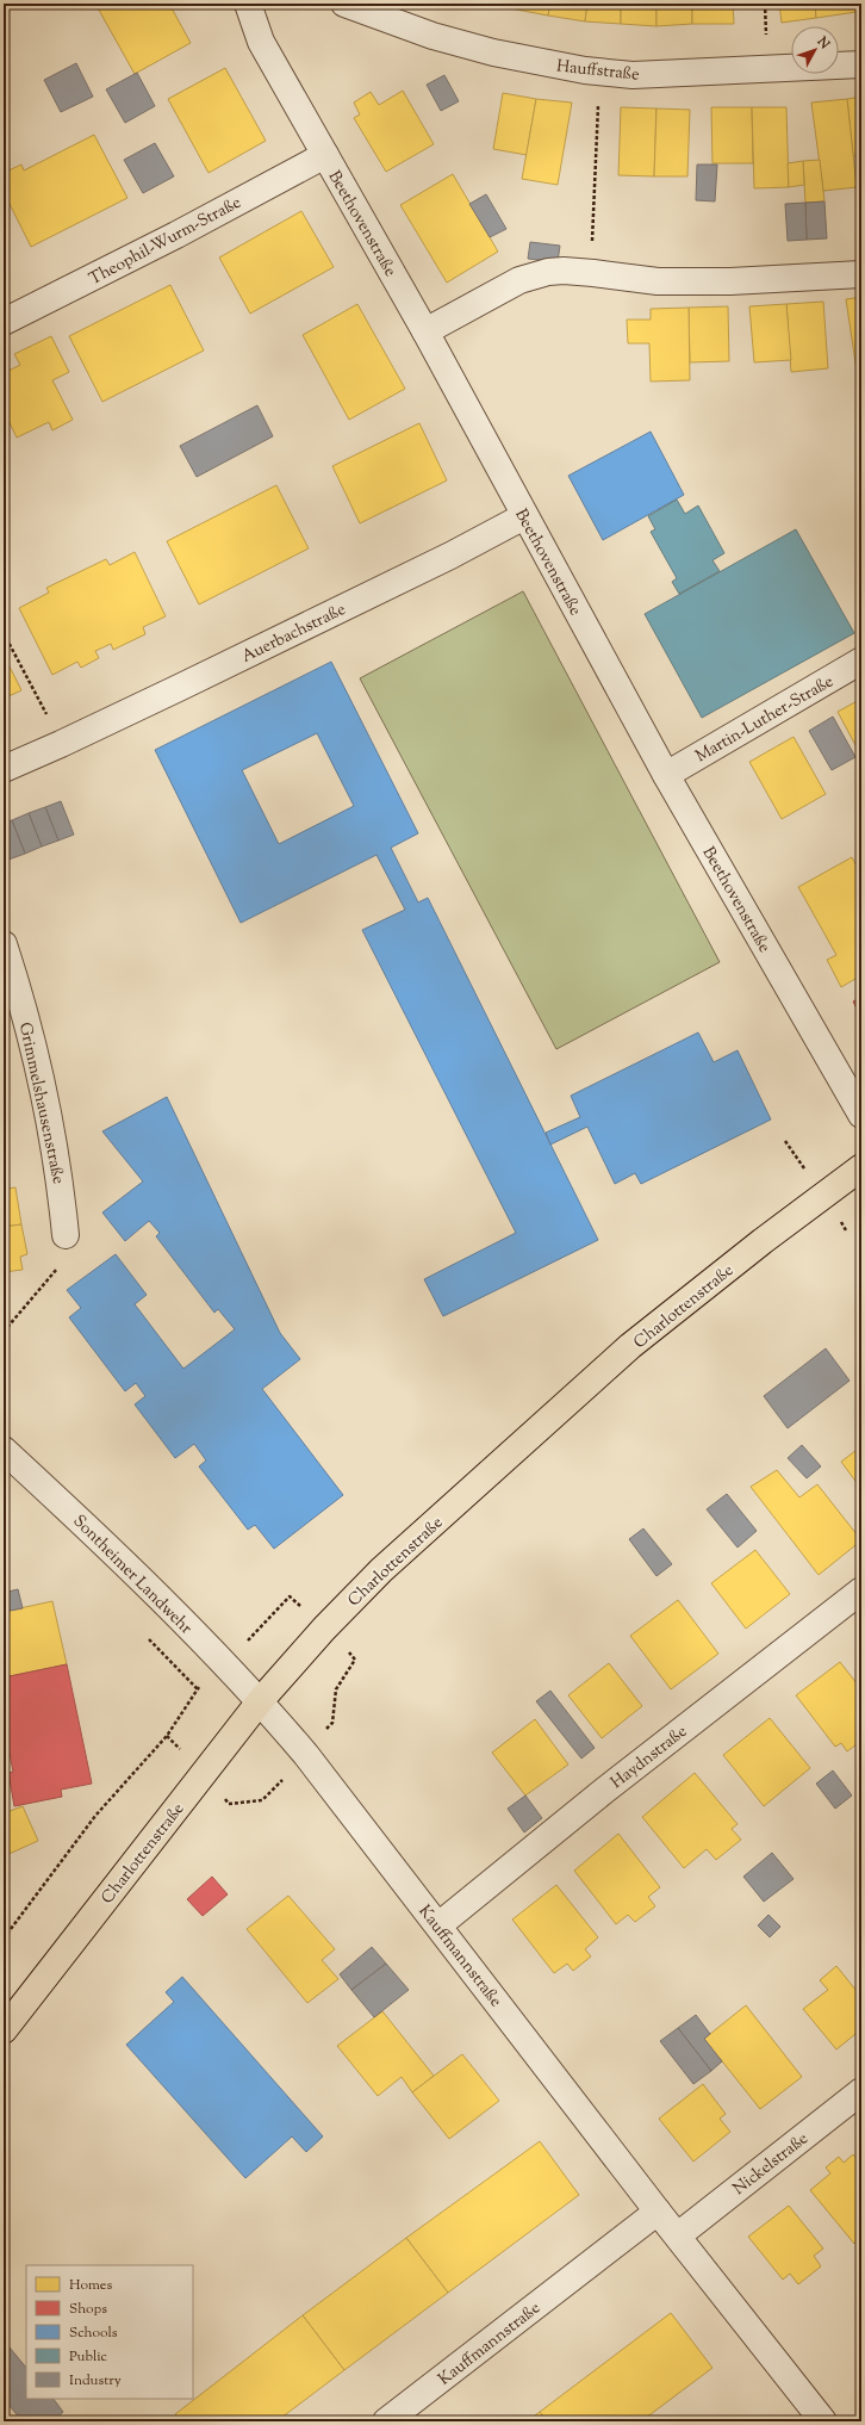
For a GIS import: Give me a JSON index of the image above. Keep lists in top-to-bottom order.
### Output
{
  "streets": {
    "main road": ["Charlottenstraße"],
    "street": [
      "Hauffstraße",
      "Beethovenstraße",
      "Theophil-Wurm-Straße",
      "Auerbachstraße",
      "Martin-Luther-Straße",
      "Grimmelshausenstraße",
      "Sontheimer Landwehr",
      "Haydnstraße",
      "Kauffmannstraße",
      "Nickelstraße"
    ]
  },
  "crossings": [
    ["Beethovenstraße", "Theophil-Wurm-Straße"],
    ["Beethovenstraße", "Auerbachstraße"],
    ["Beethovenstraße", "Martin-Luther-Straße"],
    ["Charlottenstraße", "Sontheimer Landwehr"],
    ["Charlottenstraße", "Kauffmannstraße"],
    ["Sontheimer Landwehr", "Kauffmannstraße"],
    ["Haydnstraße", "Kauffmannstraße"],
    ["Kauffmannstraße", "Nickelstraße"]
  ],
  "legend": [
    "Homes",
    "Shops",
    "Schools",
    "Public",
    "Industry"
  ],
  "north": "top right"
}
